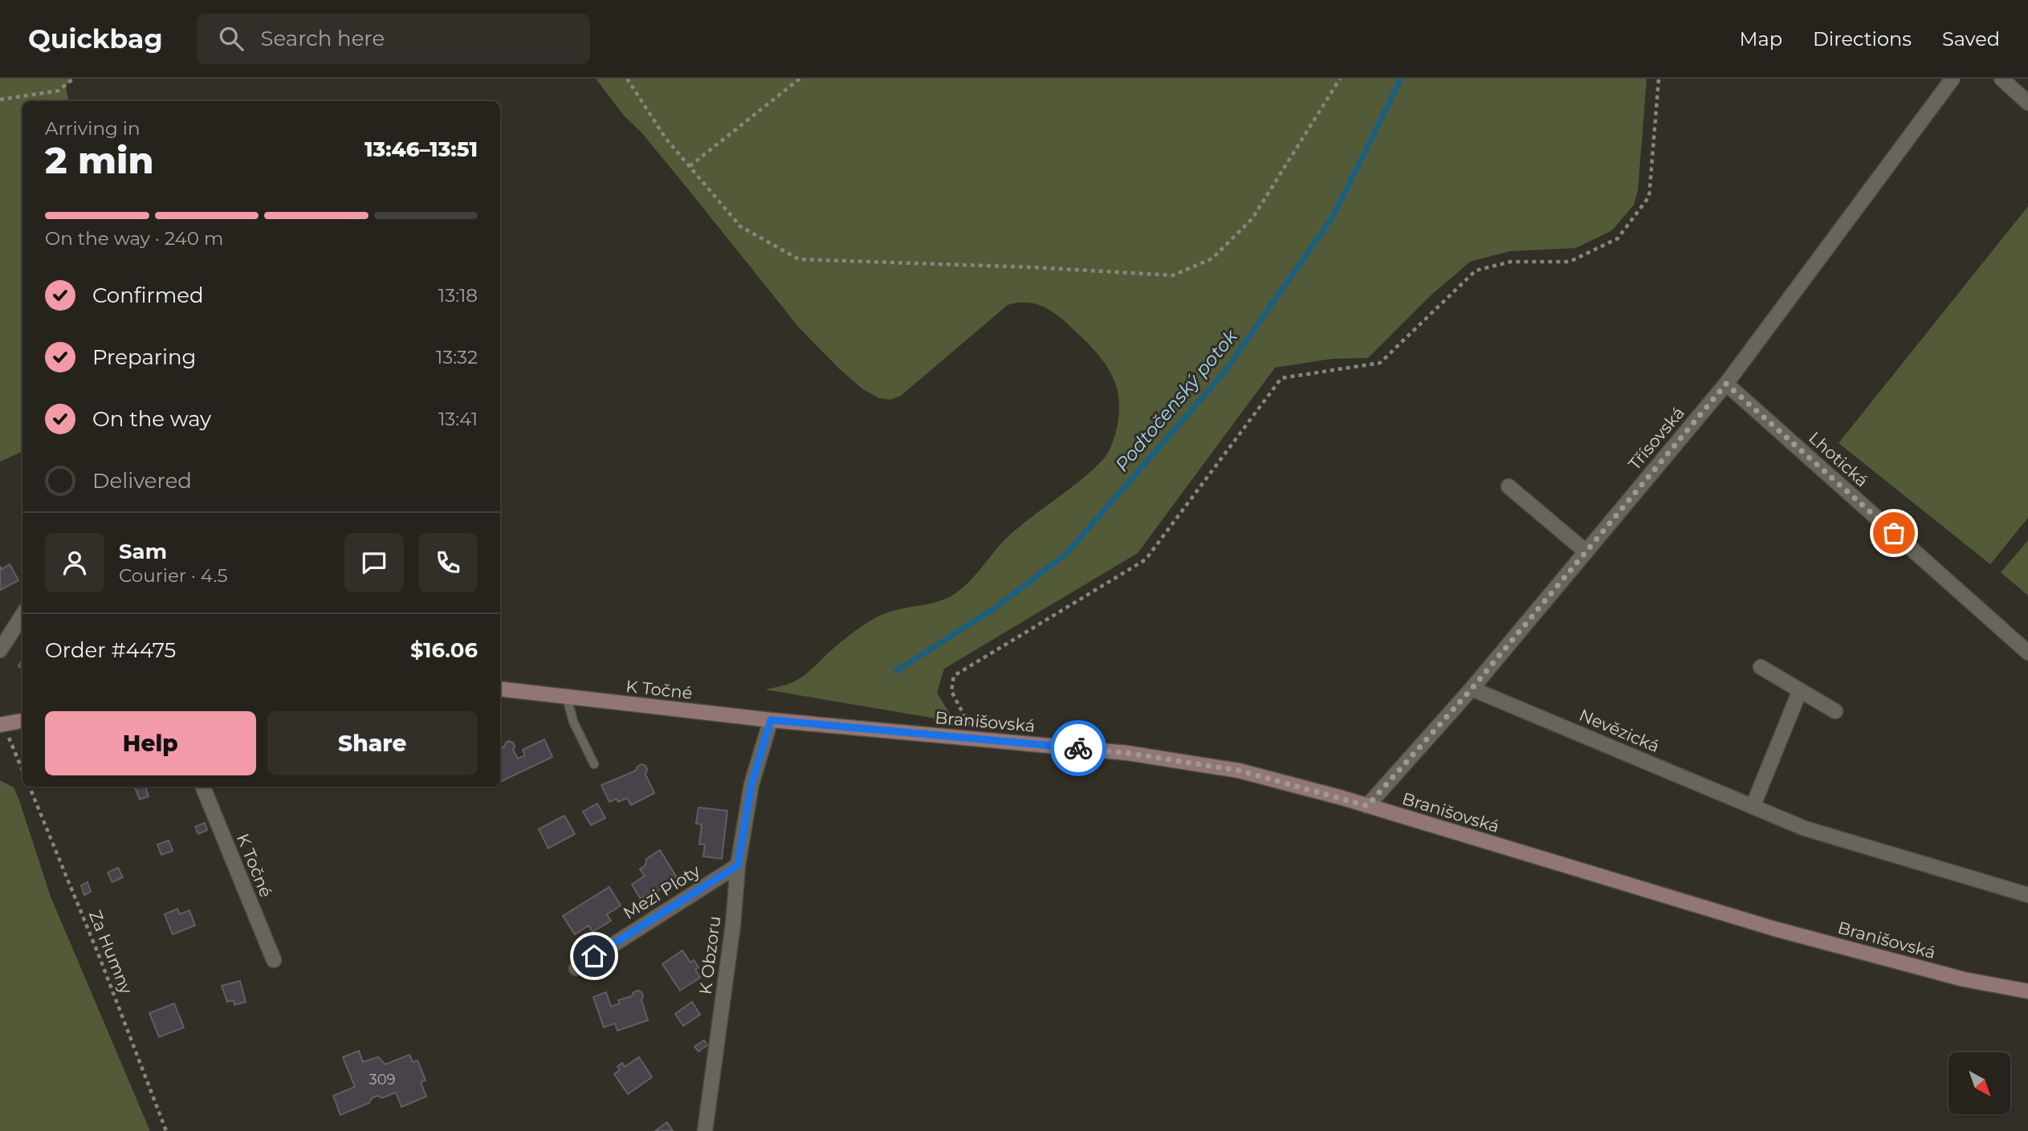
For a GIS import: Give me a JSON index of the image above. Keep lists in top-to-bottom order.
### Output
{
  "streets": {
    "street": [
      "Třísovská",
      "Lhotická",
      "K Točné",
      "Branišovská",
      "Nevězická",
      "Mezi Ploty",
      "K Obzoru"
    ],
    "path": ["Za Humny"]
  },
  "crossings": [
    ["Třísovská", "Lhotická"],
    ["Třísovská", "Branišovská"],
    ["Třísovská", "Nevězická"],
    ["K Točné", "Branišovská"],
    ["K Točné", "K Obzoru"],
    ["Mezi Ploty", "K Obzoru"]
  ],
  "water": ["Podtočenský potok"],
  "house_numbers": ["309"],
  "north": "bottom right",
  "page": {
    "header": "Quickbag",
    "search": "Search here",
    "nav": ["Map", "Directions", "Saved"],
    "heading": ["2 min", "Arriving in", "13:46–13:51"],
    "panel": [
      "Sam",
      "Courier · 4.5",
      "Order #4475",
      "$16.06"
    ],
    "bar": "On the way · 240 m",
    "list": [
      ["Confirmed", "13:18"],
      ["Preparing", "13:32"],
      ["On the way", "13:41"],
      "Delivered"
    ],
    "buttons": ["Help", "Share"]
  }
}
